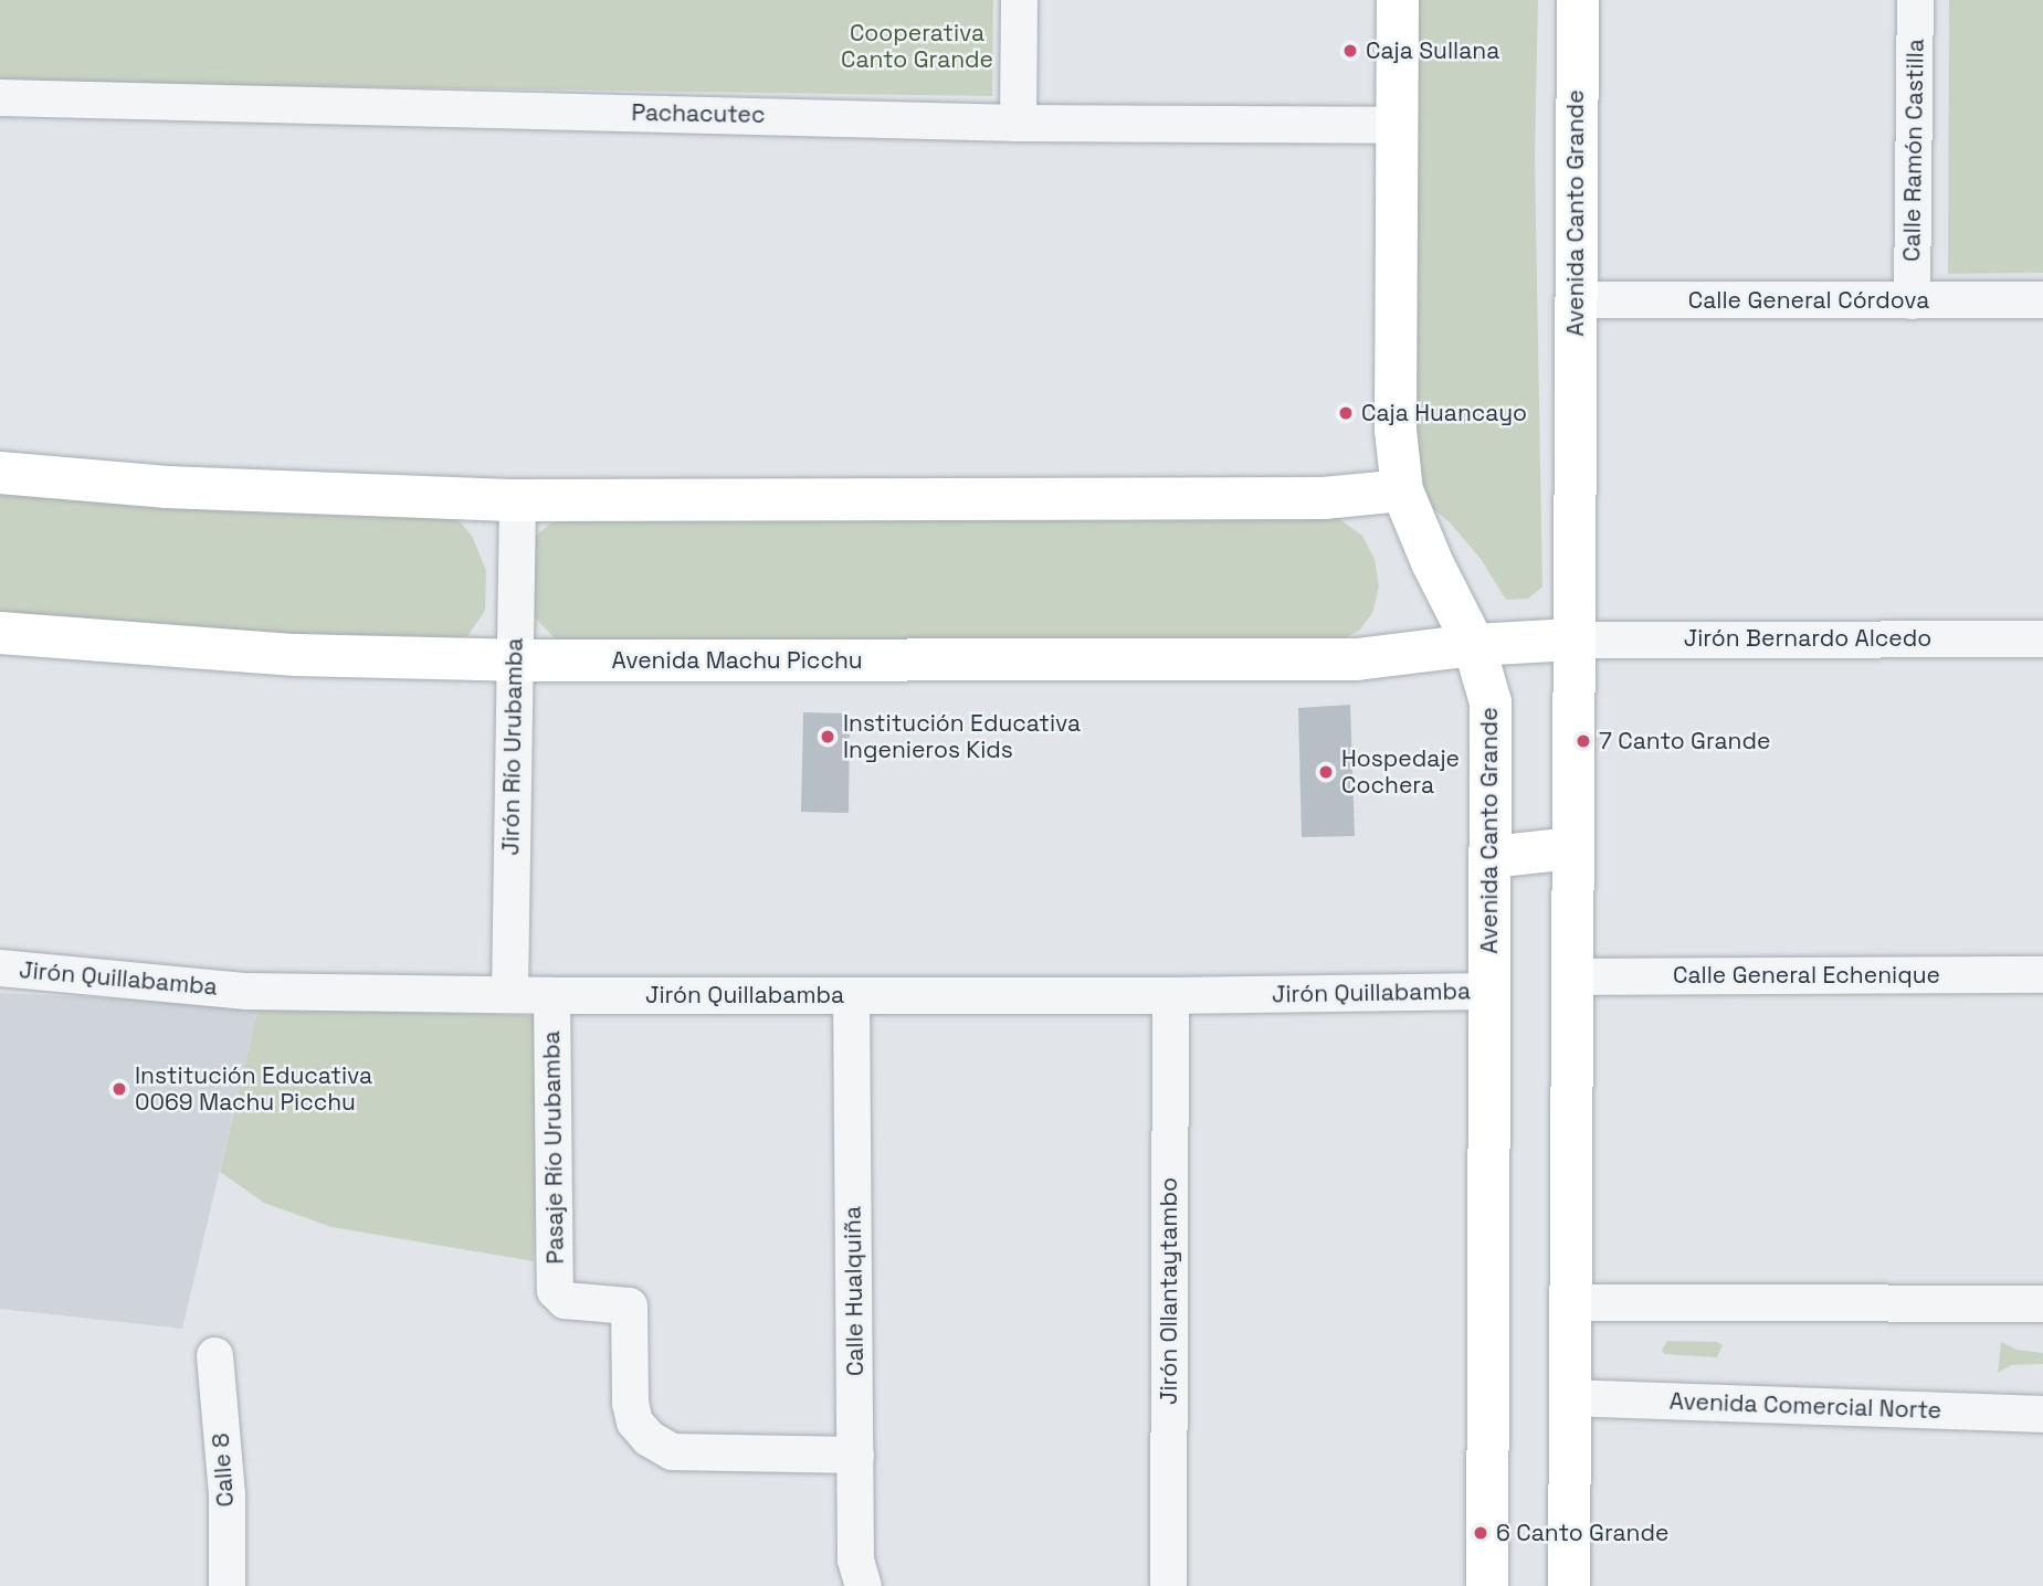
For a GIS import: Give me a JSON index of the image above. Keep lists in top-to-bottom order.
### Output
{
  "streets": {
    "main road": ["Avenida Canto Grande", "Avenida Machu Picchu"],
    "street": [
      "Pachacutec",
      "Calle Ramón Castilla",
      "Calle General Córdova",
      "Jirón Bernardo Alcedo",
      "Jirón Río Urubamba",
      "Calle General Echenique",
      "Jirón Quillabamba",
      "Pasaje Río Urubamba",
      "Calle Hualquiña",
      "Jirón Ollantaytambo",
      "Avenida Comercial Norte",
      "Calle 8"
    ]
  },
  "crossings": [
    ["Pachacutec", "Avenida Canto Grande"],
    ["Calle Ramón Castilla", "Calle General Córdova"],
    ["Avenida Canto Grande", "Calle General Córdova"],
    ["Avenida Canto Grande", "Jirón Bernardo Alcedo"],
    ["Avenida Canto Grande", "Avenida Machu Picchu"],
    ["Avenida Canto Grande", "Calle General Echenique"],
    ["Avenida Canto Grande", "Jirón Quillabamba"],
    ["Avenida Canto Grande", "Avenida Comercial Norte"],
    ["Jirón Bernardo Alcedo", "Avenida Machu Picchu"],
    ["Avenida Machu Picchu", "Jirón Río Urubamba"],
    ["Jirón Río Urubamba", "Jirón Quillabamba"],
    ["Jirón Quillabamba", "Pasaje Río Urubamba"],
    ["Jirón Quillabamba", "Calle Hualquiña"],
    ["Jirón Quillabamba", "Jirón Ollantaytambo"],
    ["Pasaje Río Urubamba", "Calle Hualquiña"]
  ],
  "parks": ["Cooperativa Canto Grande"],
  "places": [
    "Caja Sullana",
    "Caja Huancayo",
    "Institución Educativa Ingenieros Kids",
    "7 Canto Grande",
    "Hospedaje Cochera",
    "Institución Educativa 0069 Machu Picchu",
    "6 Canto Grande"
  ]
}
